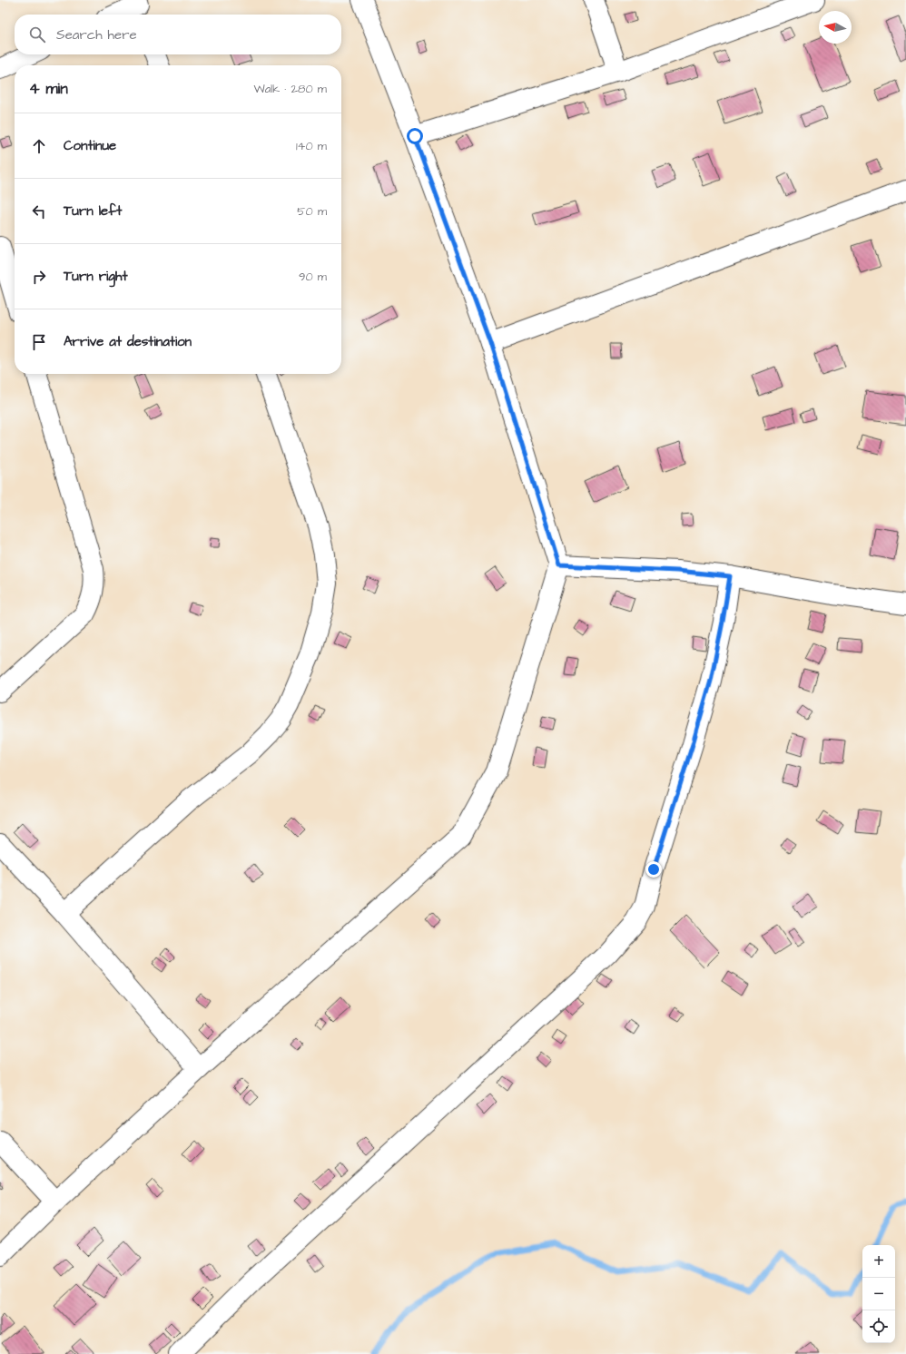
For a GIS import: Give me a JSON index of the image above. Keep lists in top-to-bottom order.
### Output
{
  "north": "left",
  "page": {
    "search": "Search here",
    "heading": ["4 min", "Walk · 280 m"],
    "list": [
      ["Continue", "140 m"],
      ["Turn left", "50 m"],
      ["Turn right", "90 m"],
      "Arrive at destination"
    ],
    "map_buttons": ["+", "−"]
  }
}
